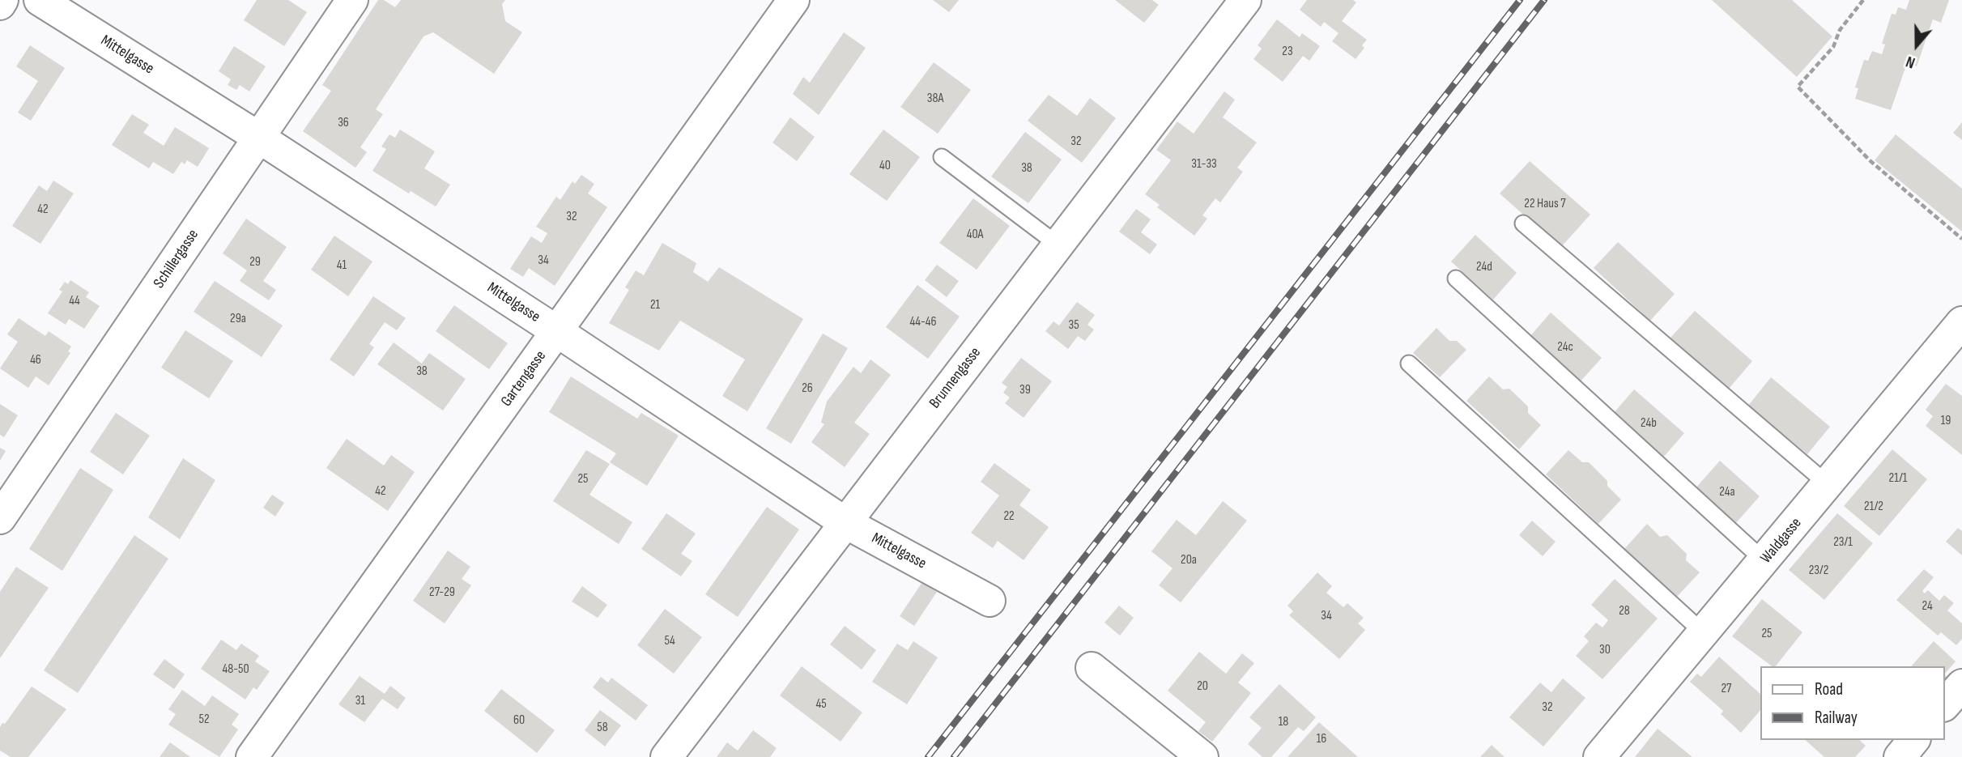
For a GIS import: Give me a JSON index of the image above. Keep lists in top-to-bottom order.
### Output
{
  "streets": {
    "street": [
      "Mittelgasse",
      "Schillergasse",
      "Brunnengasse",
      "Gartengasse",
      "Waldgasse"
    ]
  },
  "crossings": [
    ["Mittelgasse", "Schillergasse"],
    ["Mittelgasse", "Brunnengasse"],
    ["Mittelgasse", "Gartengasse"]
  ],
  "house_numbers": [
    "23",
    "38A",
    "36",
    "32",
    "31-33",
    "40",
    "38",
    "22 Haus 7",
    "42",
    "32",
    "40A",
    "34",
    "29",
    "41",
    "24d",
    "44",
    "21",
    "29a",
    "44-46",
    "35",
    "24c",
    "46",
    "38",
    "26",
    "39",
    "19",
    "24b",
    "21/1",
    "25",
    "42",
    "24a",
    "21/2",
    "22",
    "23/1",
    "20a",
    "23/2",
    "27-29",
    "24",
    "28",
    "34",
    "25",
    "54",
    "30",
    "48-50",
    "20",
    "27",
    "31",
    "45",
    "32",
    "52",
    "60",
    "18",
    "58",
    "16"
  ],
  "legend": ["Road", "Railway"],
  "north": "bottom"
}
